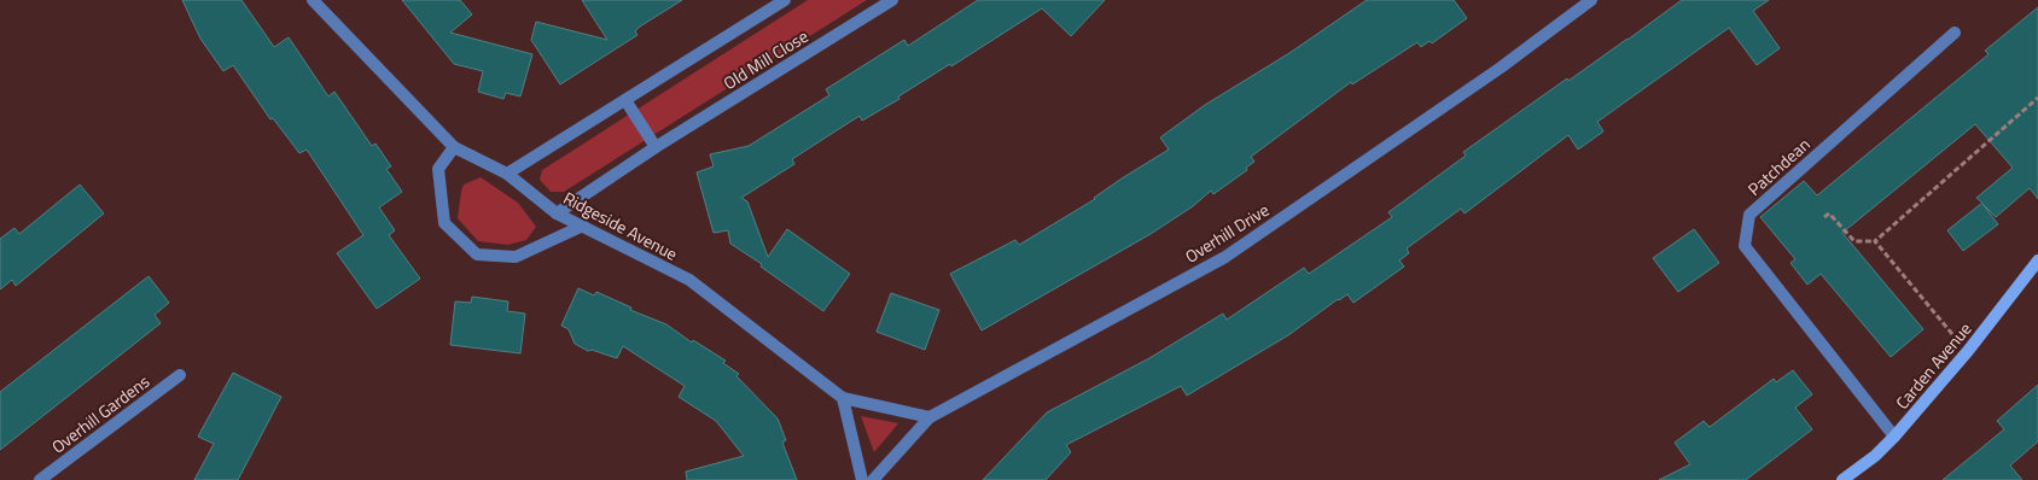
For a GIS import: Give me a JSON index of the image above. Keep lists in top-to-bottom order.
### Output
{
  "streets": {
    "street": [
      "Old Mill Close",
      "Patchdean",
      "Ridgeside Avenue",
      "Overhill Drive",
      "Carden Avenue",
      "Overhill Gardens"
    ]
  },
  "crossings": [
    ["Old Mill Close", "Ridgeside Avenue"],
    ["Patchdean", "Carden Avenue"],
    ["Ridgeside Avenue", "Overhill Drive"]
  ]
}
